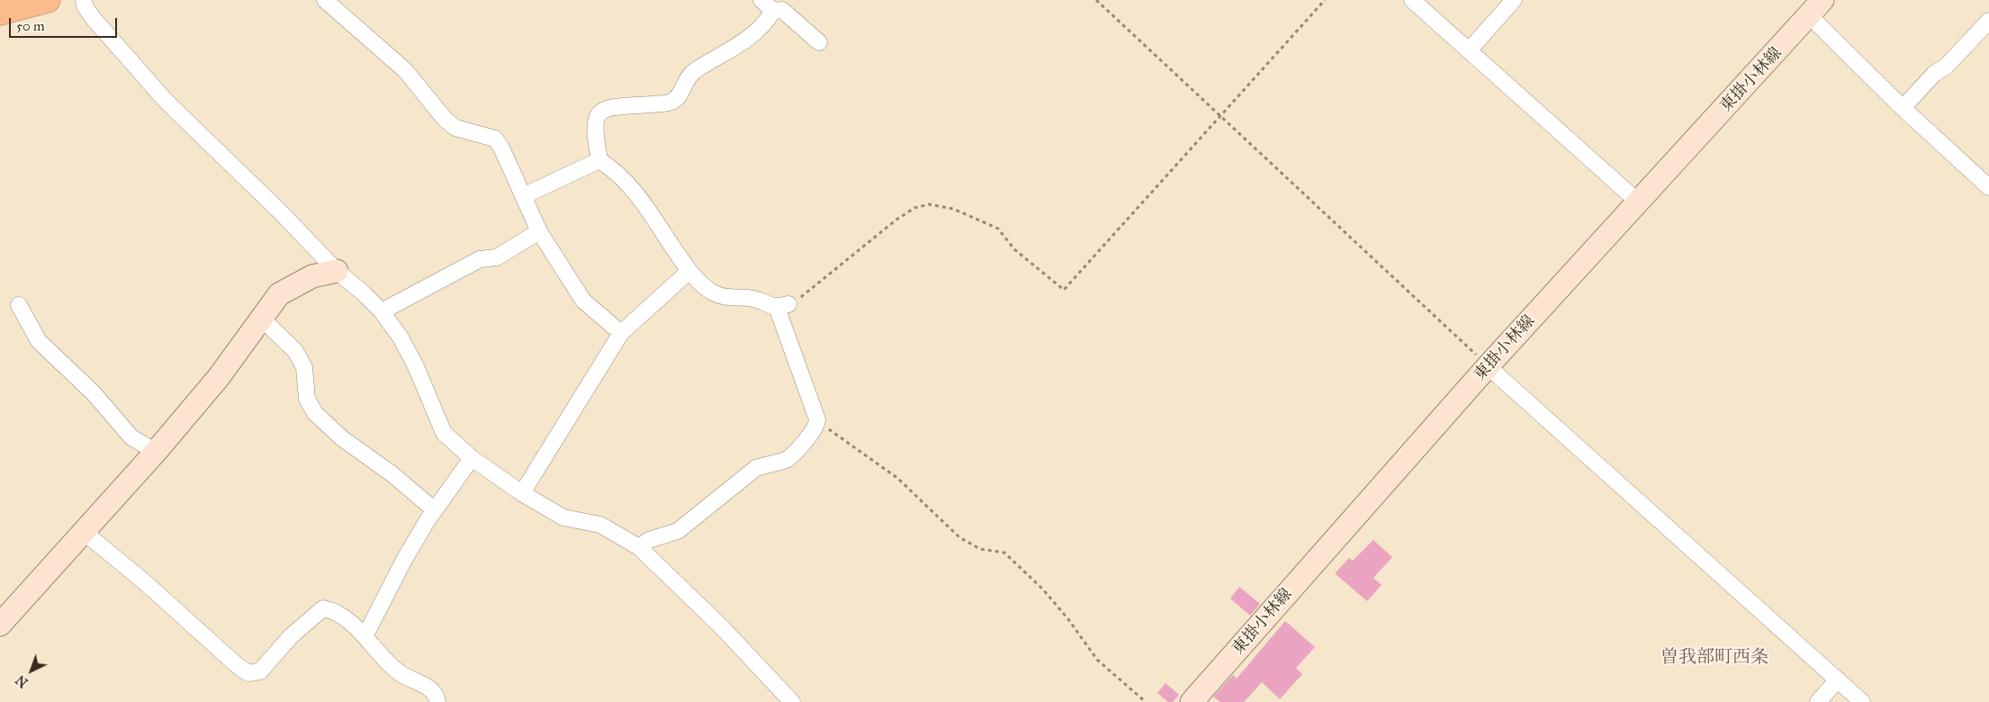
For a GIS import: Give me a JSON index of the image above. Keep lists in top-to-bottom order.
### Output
{
  "streets": {
    "main road": ["東掛小林線"]
  },
  "districts": ["曽我部町西条"],
  "scale_bar": "50 m",
  "north": "bottom left"
}
